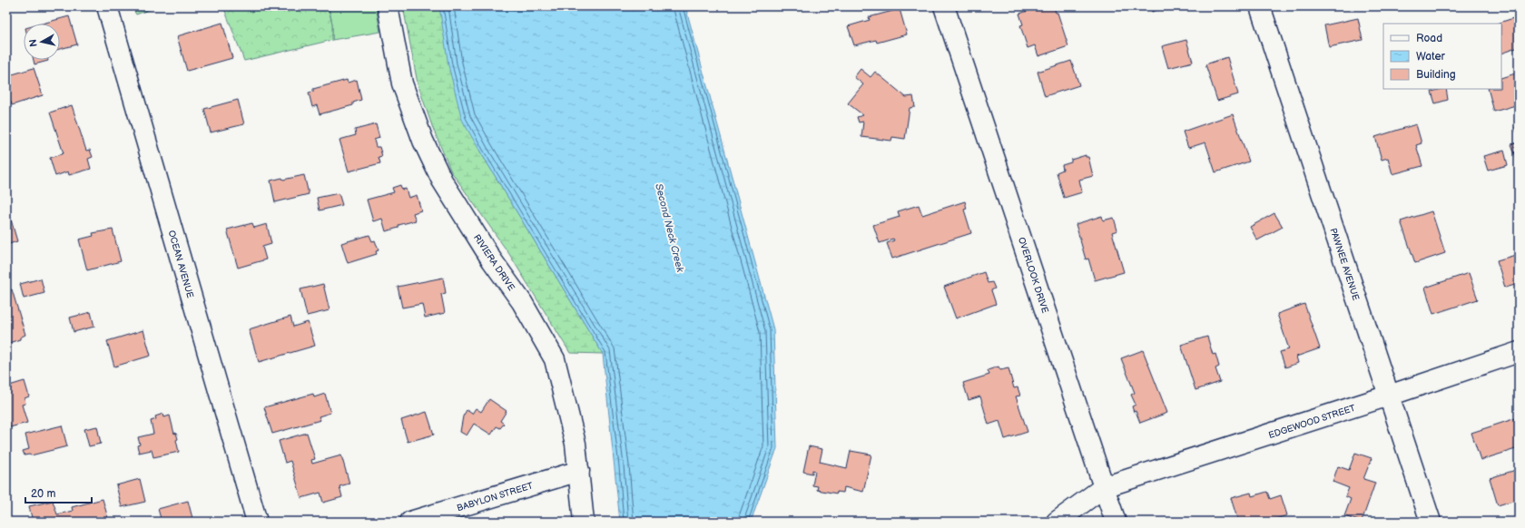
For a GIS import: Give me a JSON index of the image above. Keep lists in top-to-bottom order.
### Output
{
  "streets": {
    "street": [
      "RIVIERA DRIVE",
      "OCEAN AVENUE",
      "PAWNEE AVENUE",
      "OVERLOOK DRIVE",
      "EDGEWOOD STREET",
      "BABYLON STREET"
    ]
  },
  "crossings": [
    ["RIVIERA DRIVE", "BABYLON STREET"],
    ["PAWNEE AVENUE", "EDGEWOOD STREET"],
    ["OVERLOOK DRIVE", "EDGEWOOD STREET"]
  ],
  "water": ["Second Neck Creek"],
  "legend": ["Road", "Water", "Building"],
  "scale_bar": "20 m",
  "north": "left"
}
